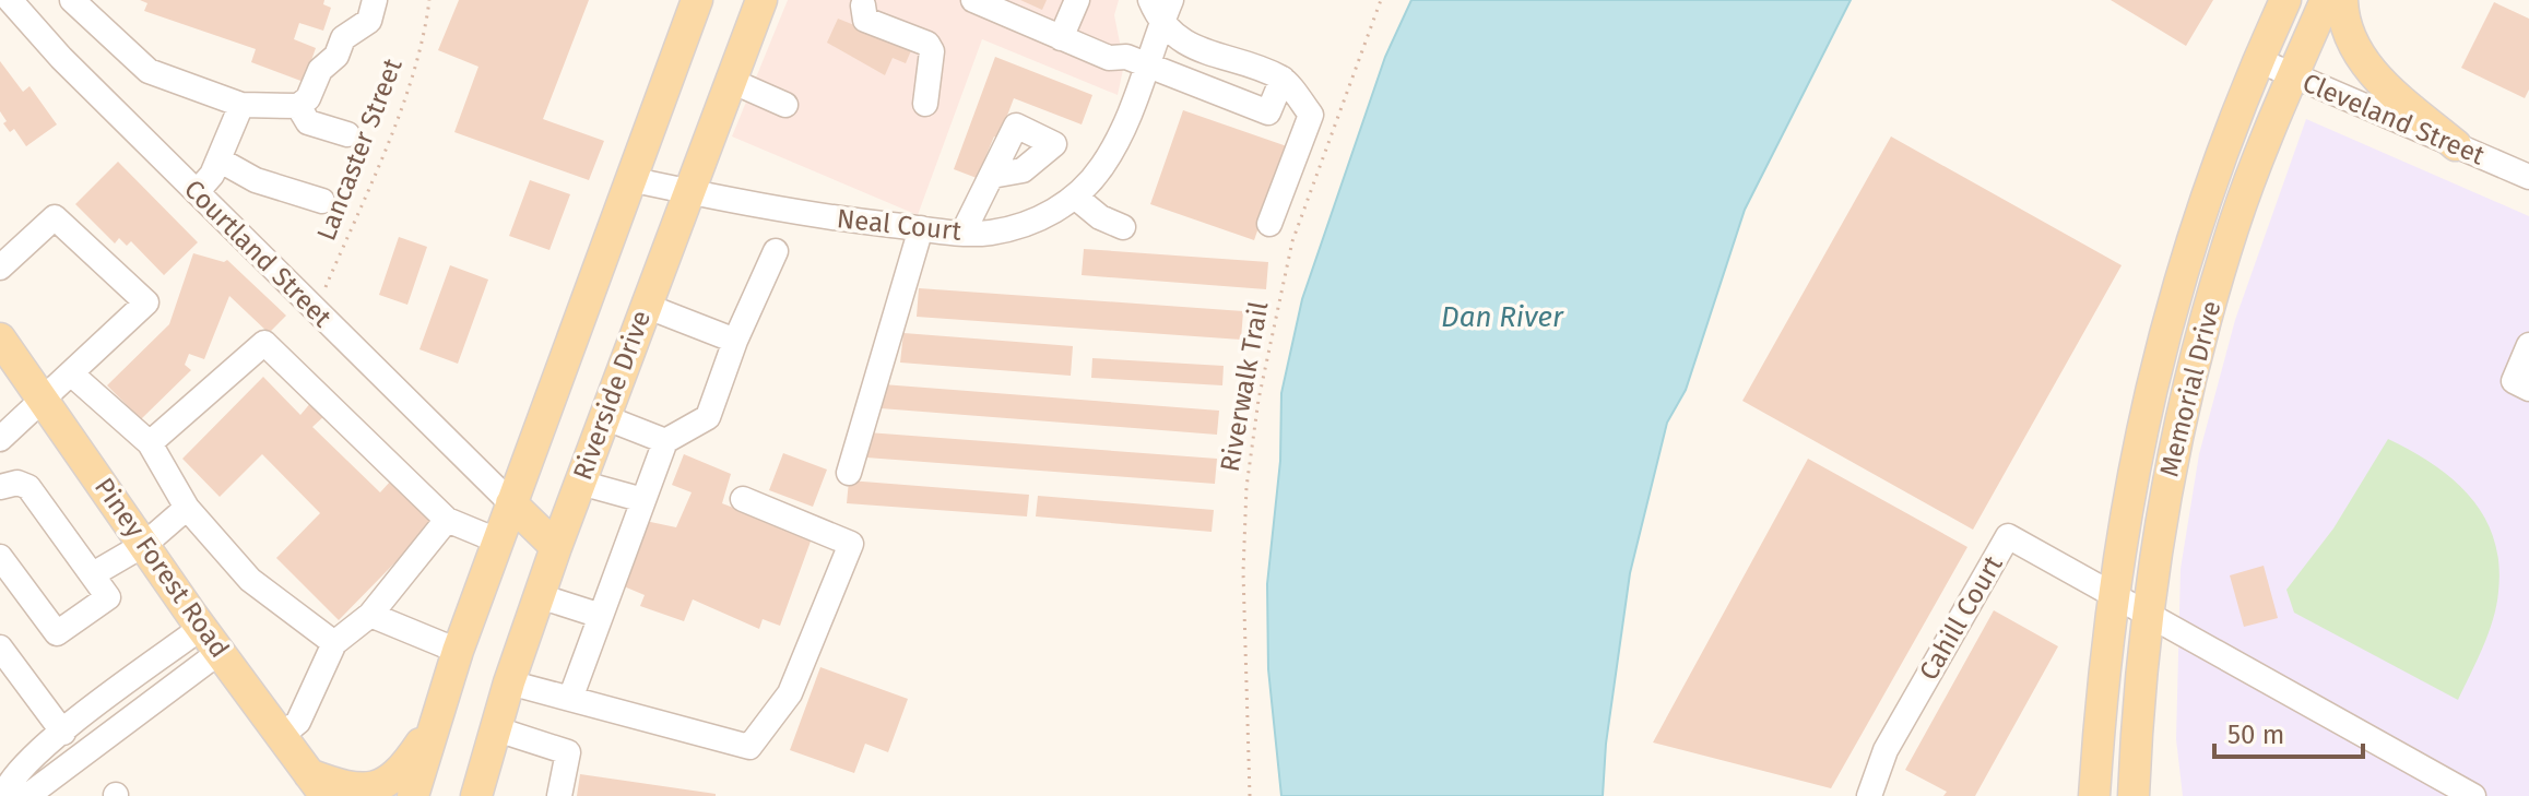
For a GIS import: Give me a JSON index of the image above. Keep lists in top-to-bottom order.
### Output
{
  "streets": {
    "main road": ["Memorial Drive", "Riverside Drive", "Piney Forest Road"],
    "street": [
      "Cleveland Street",
      "Neal Court",
      "Courtland Street",
      "Cahill Court"
    ],
    "path": ["Lancaster Street", "Riverwalk Trail"]
  },
  "crossings": [
    ["Cleveland Street", "Memorial Drive"],
    ["Lancaster Street", "Courtland Street"],
    ["Neal Court", "Riverside Drive"],
    ["Memorial Drive", "Cahill Court"]
  ],
  "water": ["Dan River"],
  "scale_bar": "50 m"
}
